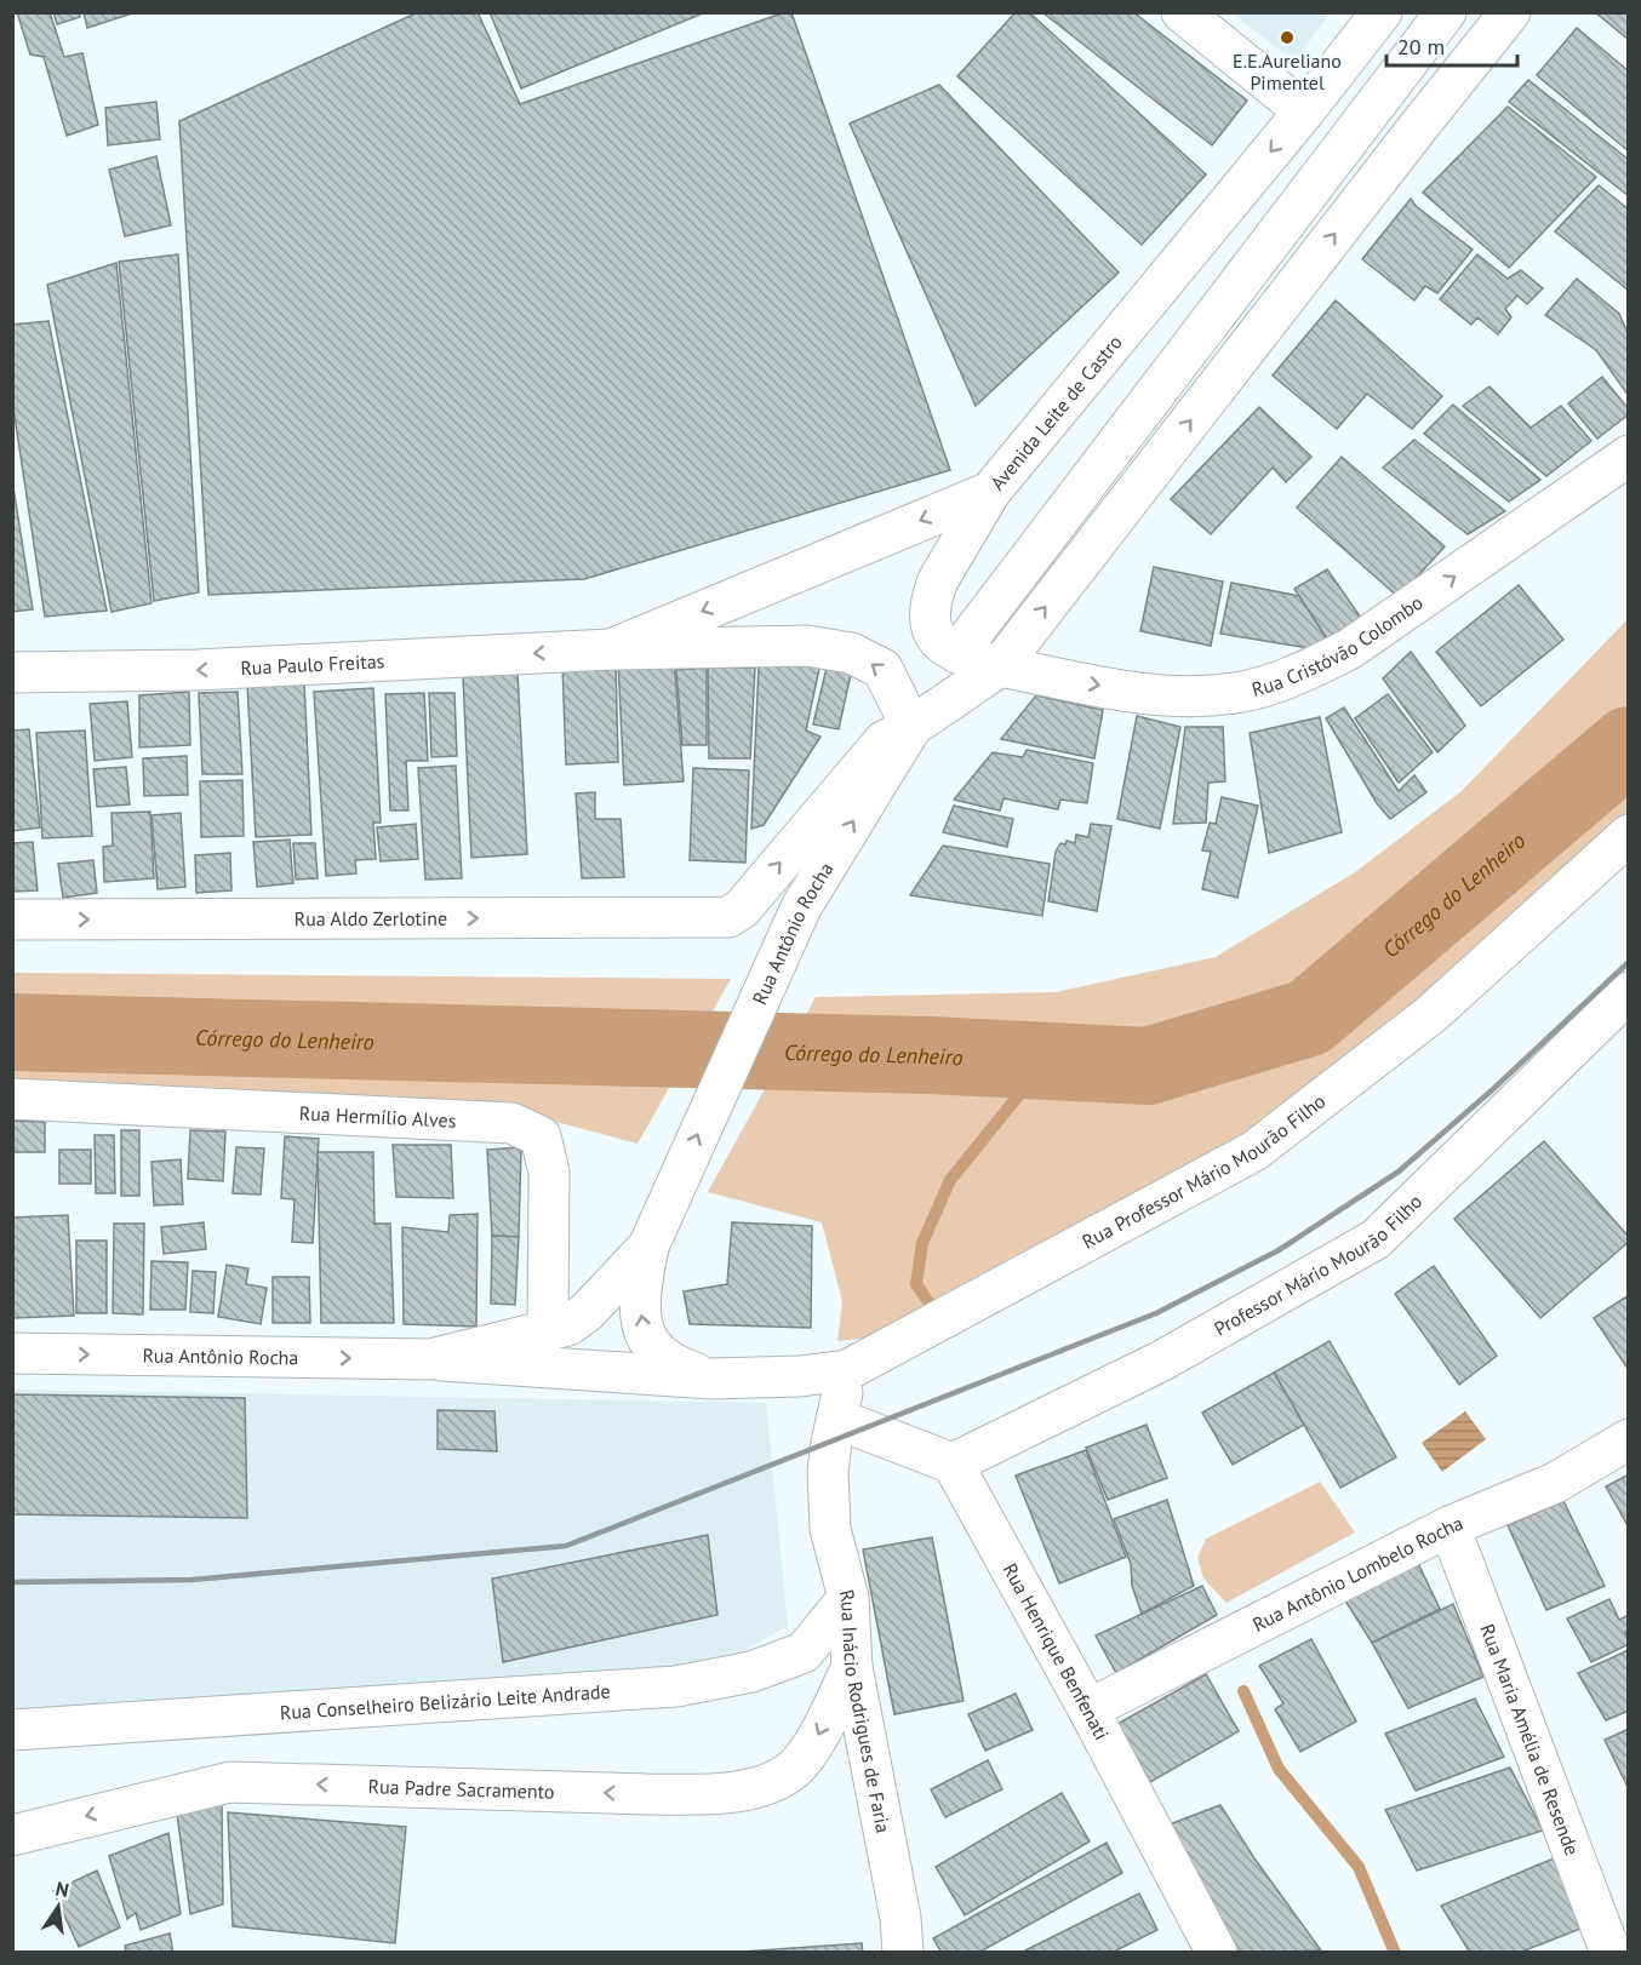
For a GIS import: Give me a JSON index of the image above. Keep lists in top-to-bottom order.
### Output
{
  "streets": {
    "main road": [
      "Avenida Leite de Castro",
      "Rua Cristóvão Colombo",
      "Rua Paulo Freitas",
      "Rua Aldo Zerlotine",
      "Rua Antônio Rocha",
      "Rua Hermílio Alves",
      "Rua Professor Mário Mourão Filho",
      "Professor Mário Mourão Filho",
      "Rua Antônio Lombelo Rocha",
      "Rua Henrique Benfenati",
      "Rua Conselheiro Belizário Leite Andrade",
      "Rua Inácio Rodrigues de Faria",
      "Rua Maria Amélia de Resende",
      "Rua Padre Sacramento"
    ]
  },
  "crossings": [
    ["Avenida Leite de Castro", "Rua Paulo Freitas"],
    ["Rua Cristóvão Colombo", "Rua Antônio Rocha"],
    ["Rua Paulo Freitas", "Rua Aldo Zerlotine"],
    ["Rua Paulo Freitas", "Rua Antônio Rocha"],
    ["Rua Aldo Zerlotine", "Rua Antônio Rocha"],
    ["Rua Antônio Rocha", "Rua Hermílio Alves"],
    ["Rua Antônio Rocha", "Rua Professor Mário Mourão Filho"],
    ["Rua Professor Mário Mourão Filho", "Rua Inácio Rodrigues de Faria"],
    ["Professor Mário Mourão Filho", "Rua Henrique Benfenati"],
    ["Rua Antônio Lombelo Rocha", "Rua Henrique Benfenati"],
    ["Rua Antônio Lombelo Rocha", "Rua Maria Amélia de Resende"],
    ["Rua Conselheiro Belizário Leite Andrade", "Rua Inácio Rodrigues de Faria"],
    ["Rua Inácio Rodrigues de Faria", "Rua Padre Sacramento"]
  ],
  "one_way": [
    "Rua Cristóvão Colombo",
    "Rua Paulo Freitas",
    "Rua Aldo Zerlotine",
    "Rua Padre Sacramento"
  ],
  "water": ["Córrego do Lenheiro"],
  "places": ["E.E.Aureliano Pimentel"],
  "scale_bar": "20 m",
  "north": "top"
}
